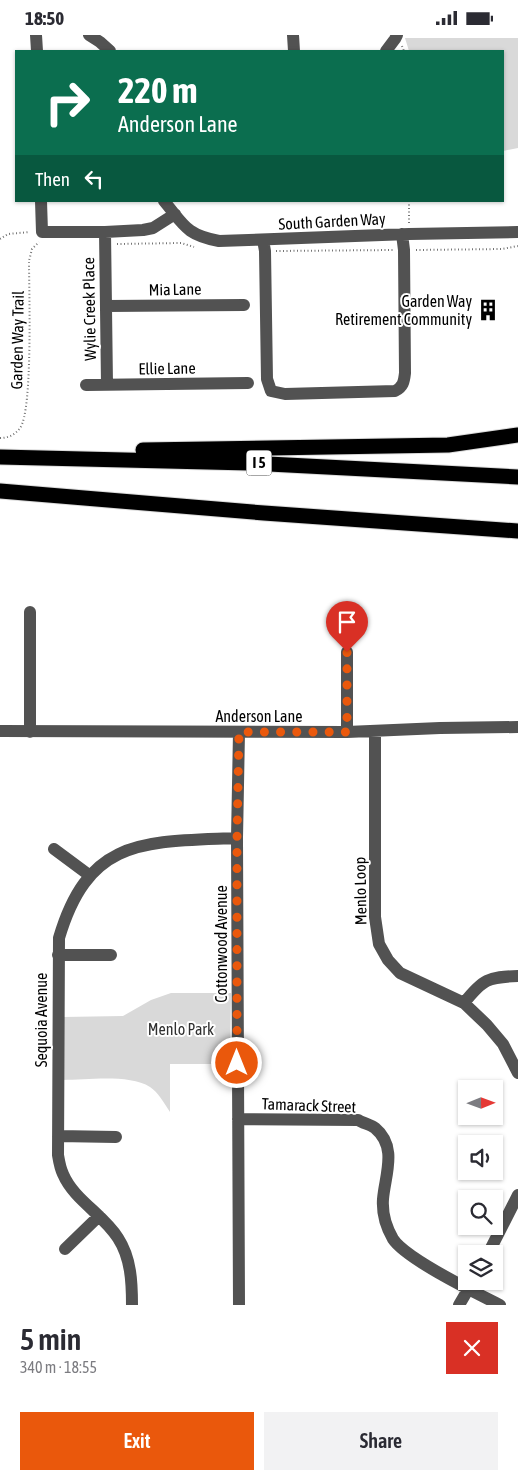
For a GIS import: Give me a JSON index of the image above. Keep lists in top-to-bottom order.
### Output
{
  "streets": {
    "highway": ["I 5"],
    "street": [
      "South Garden Way",
      "Mia Lane",
      "Wylie Creek Place",
      "Ellie Lane",
      "Anderson Lane",
      "Menlo Loop",
      "Cottonwood Avenue",
      "Sequoia Avenue",
      "Tamarack Street"
    ],
    "path": ["Garden Way Trail"]
  },
  "crossings": [
    ["Mia Lane", "Wylie Creek Place"],
    ["Wylie Creek Place", "Ellie Lane"],
    ["Anderson Lane", "Menlo Loop"],
    ["Anderson Lane", "Cottonwood Avenue"],
    ["Cottonwood Avenue", "Sequoia Avenue"],
    ["Cottonwood Avenue", "Tamarack Street"]
  ],
  "parks": ["Menlo Park"],
  "places": {
    "building": ["Garden Way Retirement Community"]
  },
  "north": "right",
  "page": {
    "status": "18:50",
    "turn": ["220 m", "Anderson Lane"],
    "then": "Then",
    "heading": ["5 min", "340 m · 18:55"],
    "buttons": ["Exit", "Share"]
  }
}
